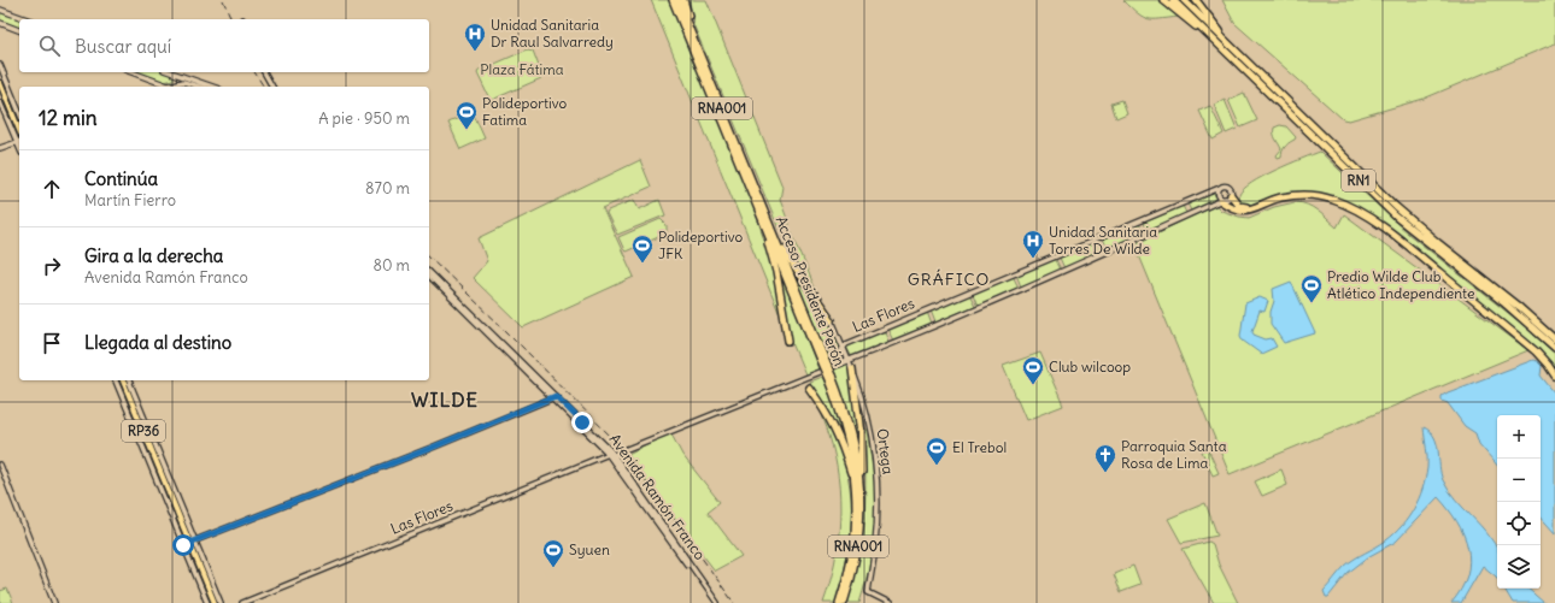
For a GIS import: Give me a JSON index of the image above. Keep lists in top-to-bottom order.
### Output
{
  "streets": {
    "highway": ["RNA001", "RN1", "Acceso Presidente Perón"],
    "main road": ["RP36"],
    "street": ["Las Flores", "Ortega", "Avenida Ramón Franco"]
  },
  "crossings": [
    ["Las Flores", "Ortega"],
    ["Las Flores", "Avenida Ramón Franco"]
  ],
  "districts": ["GRÁFICO", "WILDE"],
  "parks": ["Plaza Fátima"],
  "places": {
    "hospital": ["Unidad Sanitaria Dr Raul Salvarredy", "Unidad Sanitaria Torres De Wilde"],
    "sports": [
      "Polideportivo Fatima",
      "Polideportivo JFK",
      "Predio Wilde Club Atlético Independiente",
      "Club wilcoop",
      "El Trebol",
      "Syuen"
    ],
    "church": ["Parroquia Santa Rosa de Lima"]
  },
  "page": {
    "search": "Buscar aquí",
    "heading": ["12 min", "A pie · 950 m"],
    "list": [
      ["Continúa", "Martín Fierro", "870 m"],
      ["Gira a la derecha", "Avenida Ramón Franco", "80 m"],
      "Llegada al destino"
    ],
    "map_buttons": ["+", "−"]
  }
}
